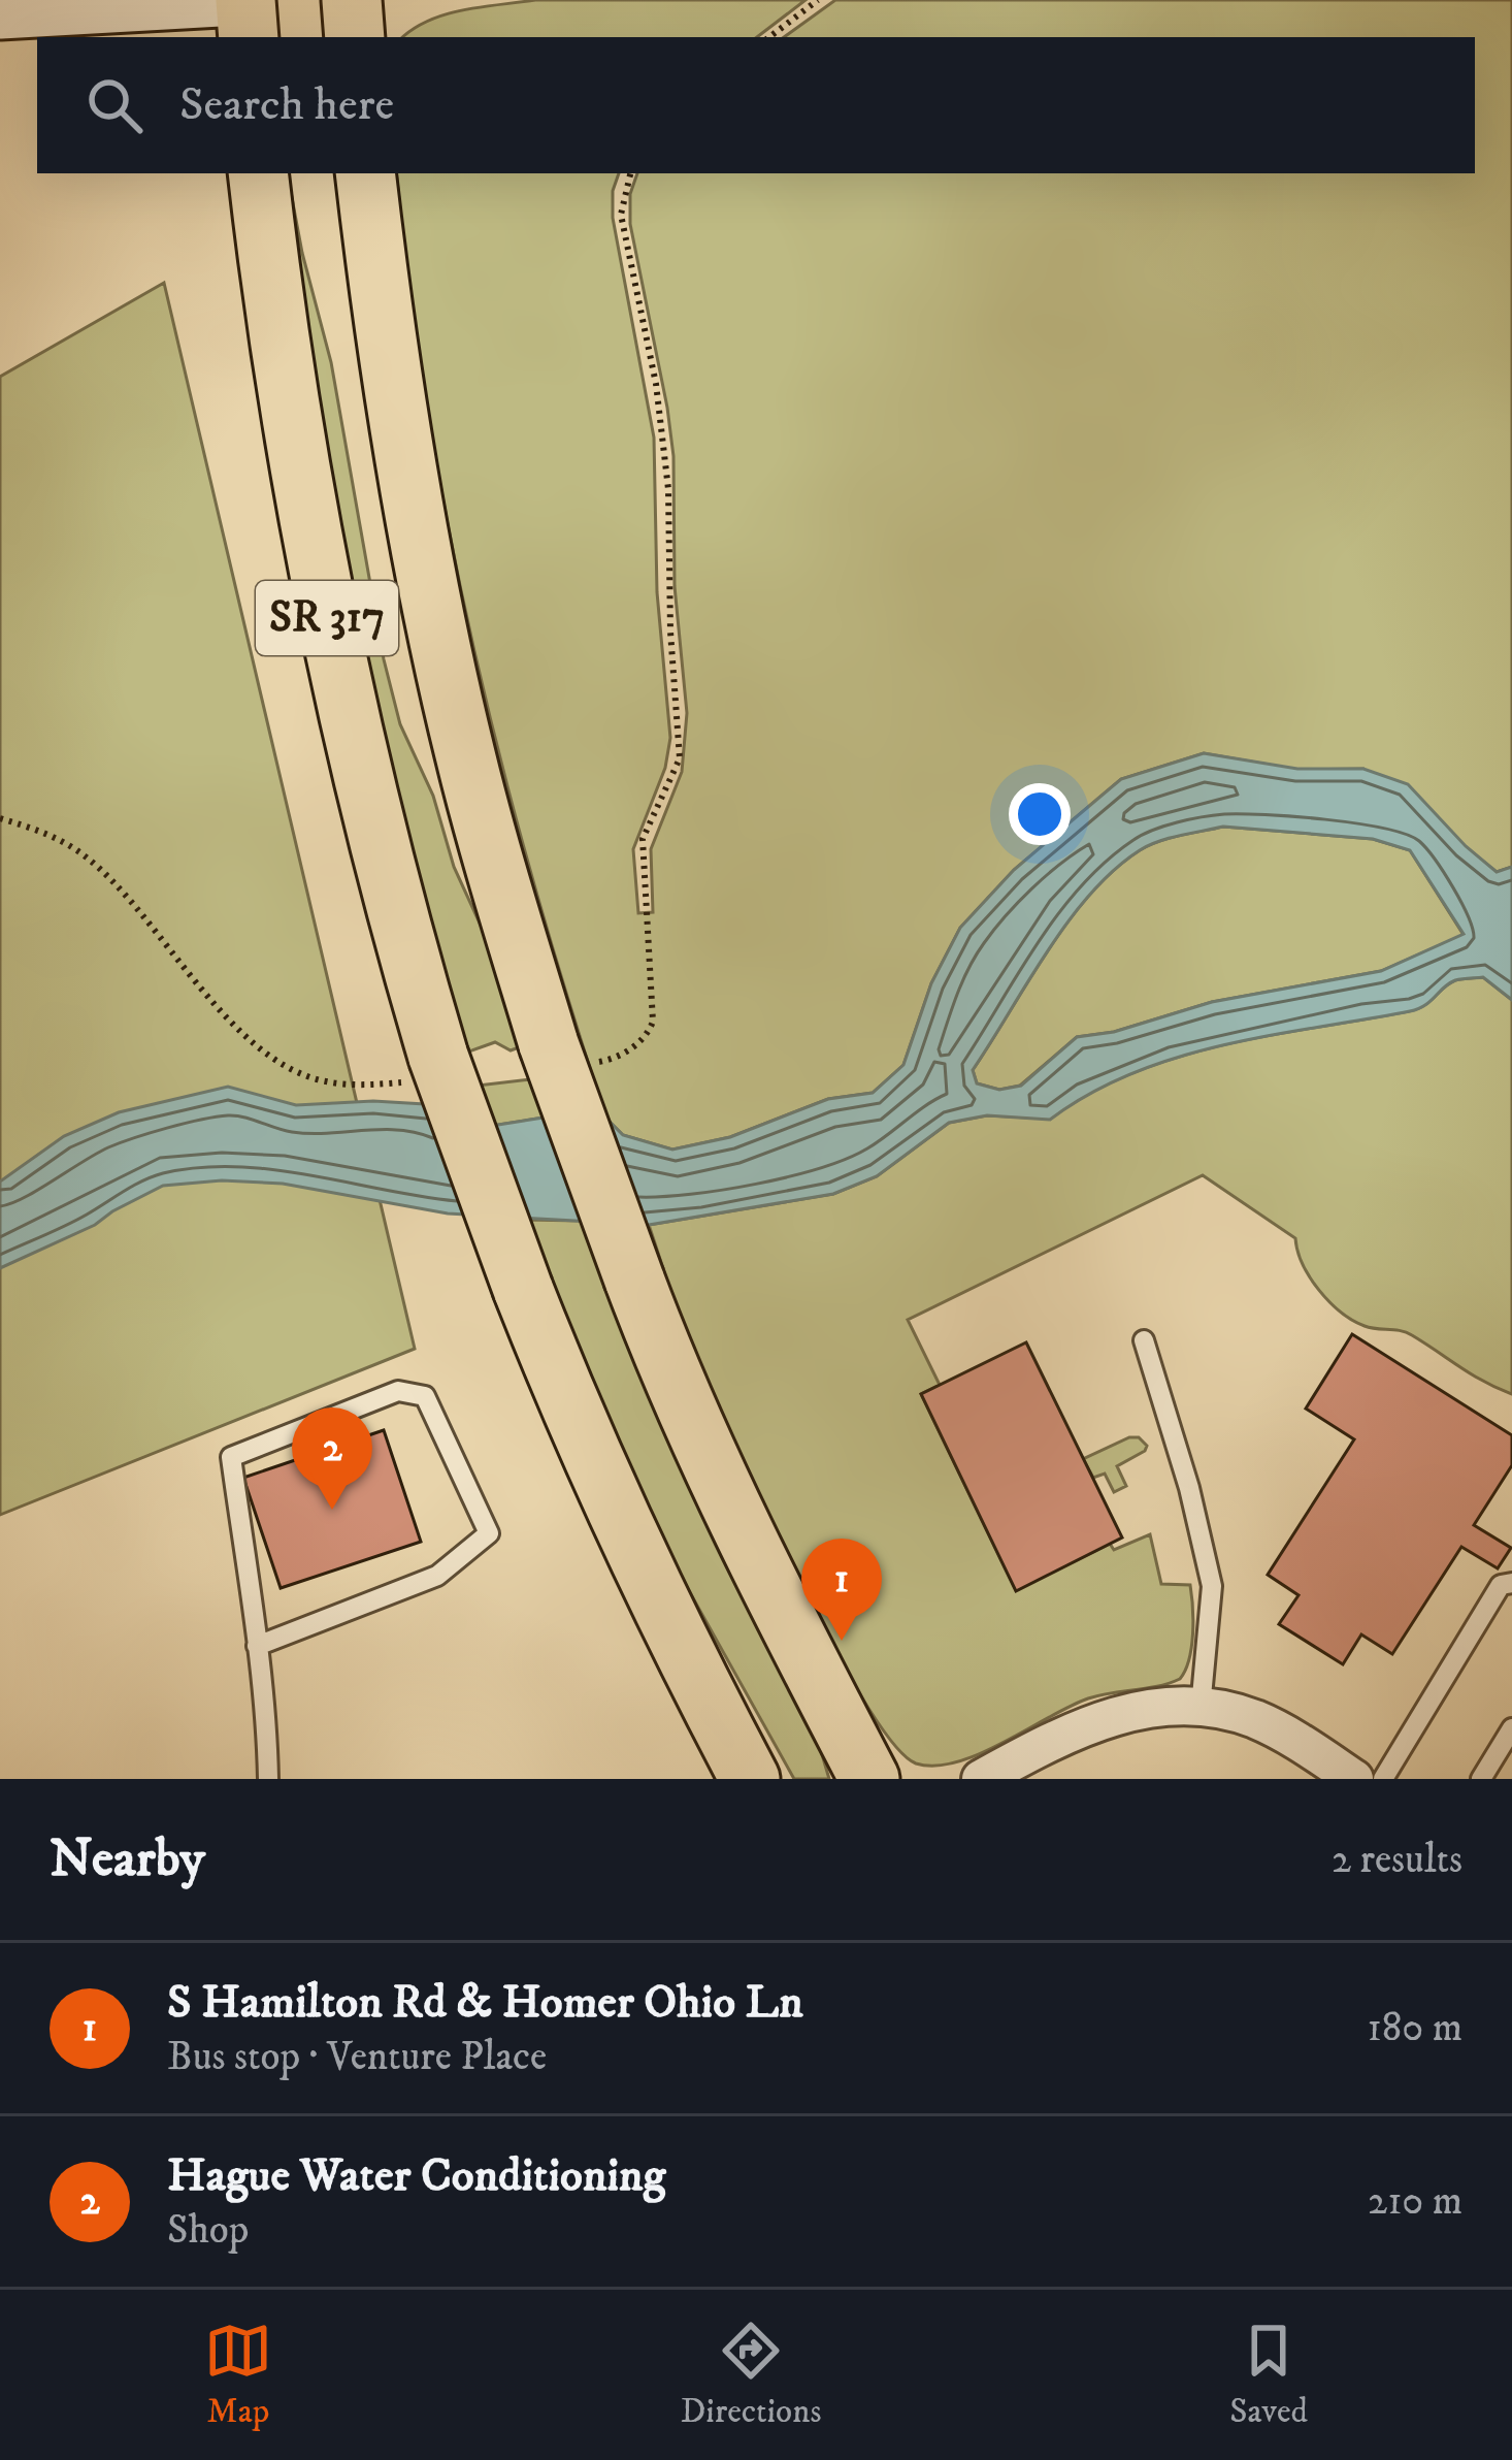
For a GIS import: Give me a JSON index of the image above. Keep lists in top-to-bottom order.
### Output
{
  "streets": {
    "main road": ["SR 317"]
  },
  "page": {
    "search": "Search here",
    "pins": ["2", "1"],
    "heading": ["Nearby", "2 results"],
    "list": [
      {
        "mark": "1",
        "name": "S Hamilton Rd & Homer Ohio Ln",
        "note": "Bus stop · Venture Place",
        "value": "180 m"
      },
      {
        "mark": "2",
        "name": "Hague Water Conditioning",
        "note": "Shop",
        "value": "210 m"
      }
    ],
    "nav": ["Map", "Directions", "Saved"]
  }
}
